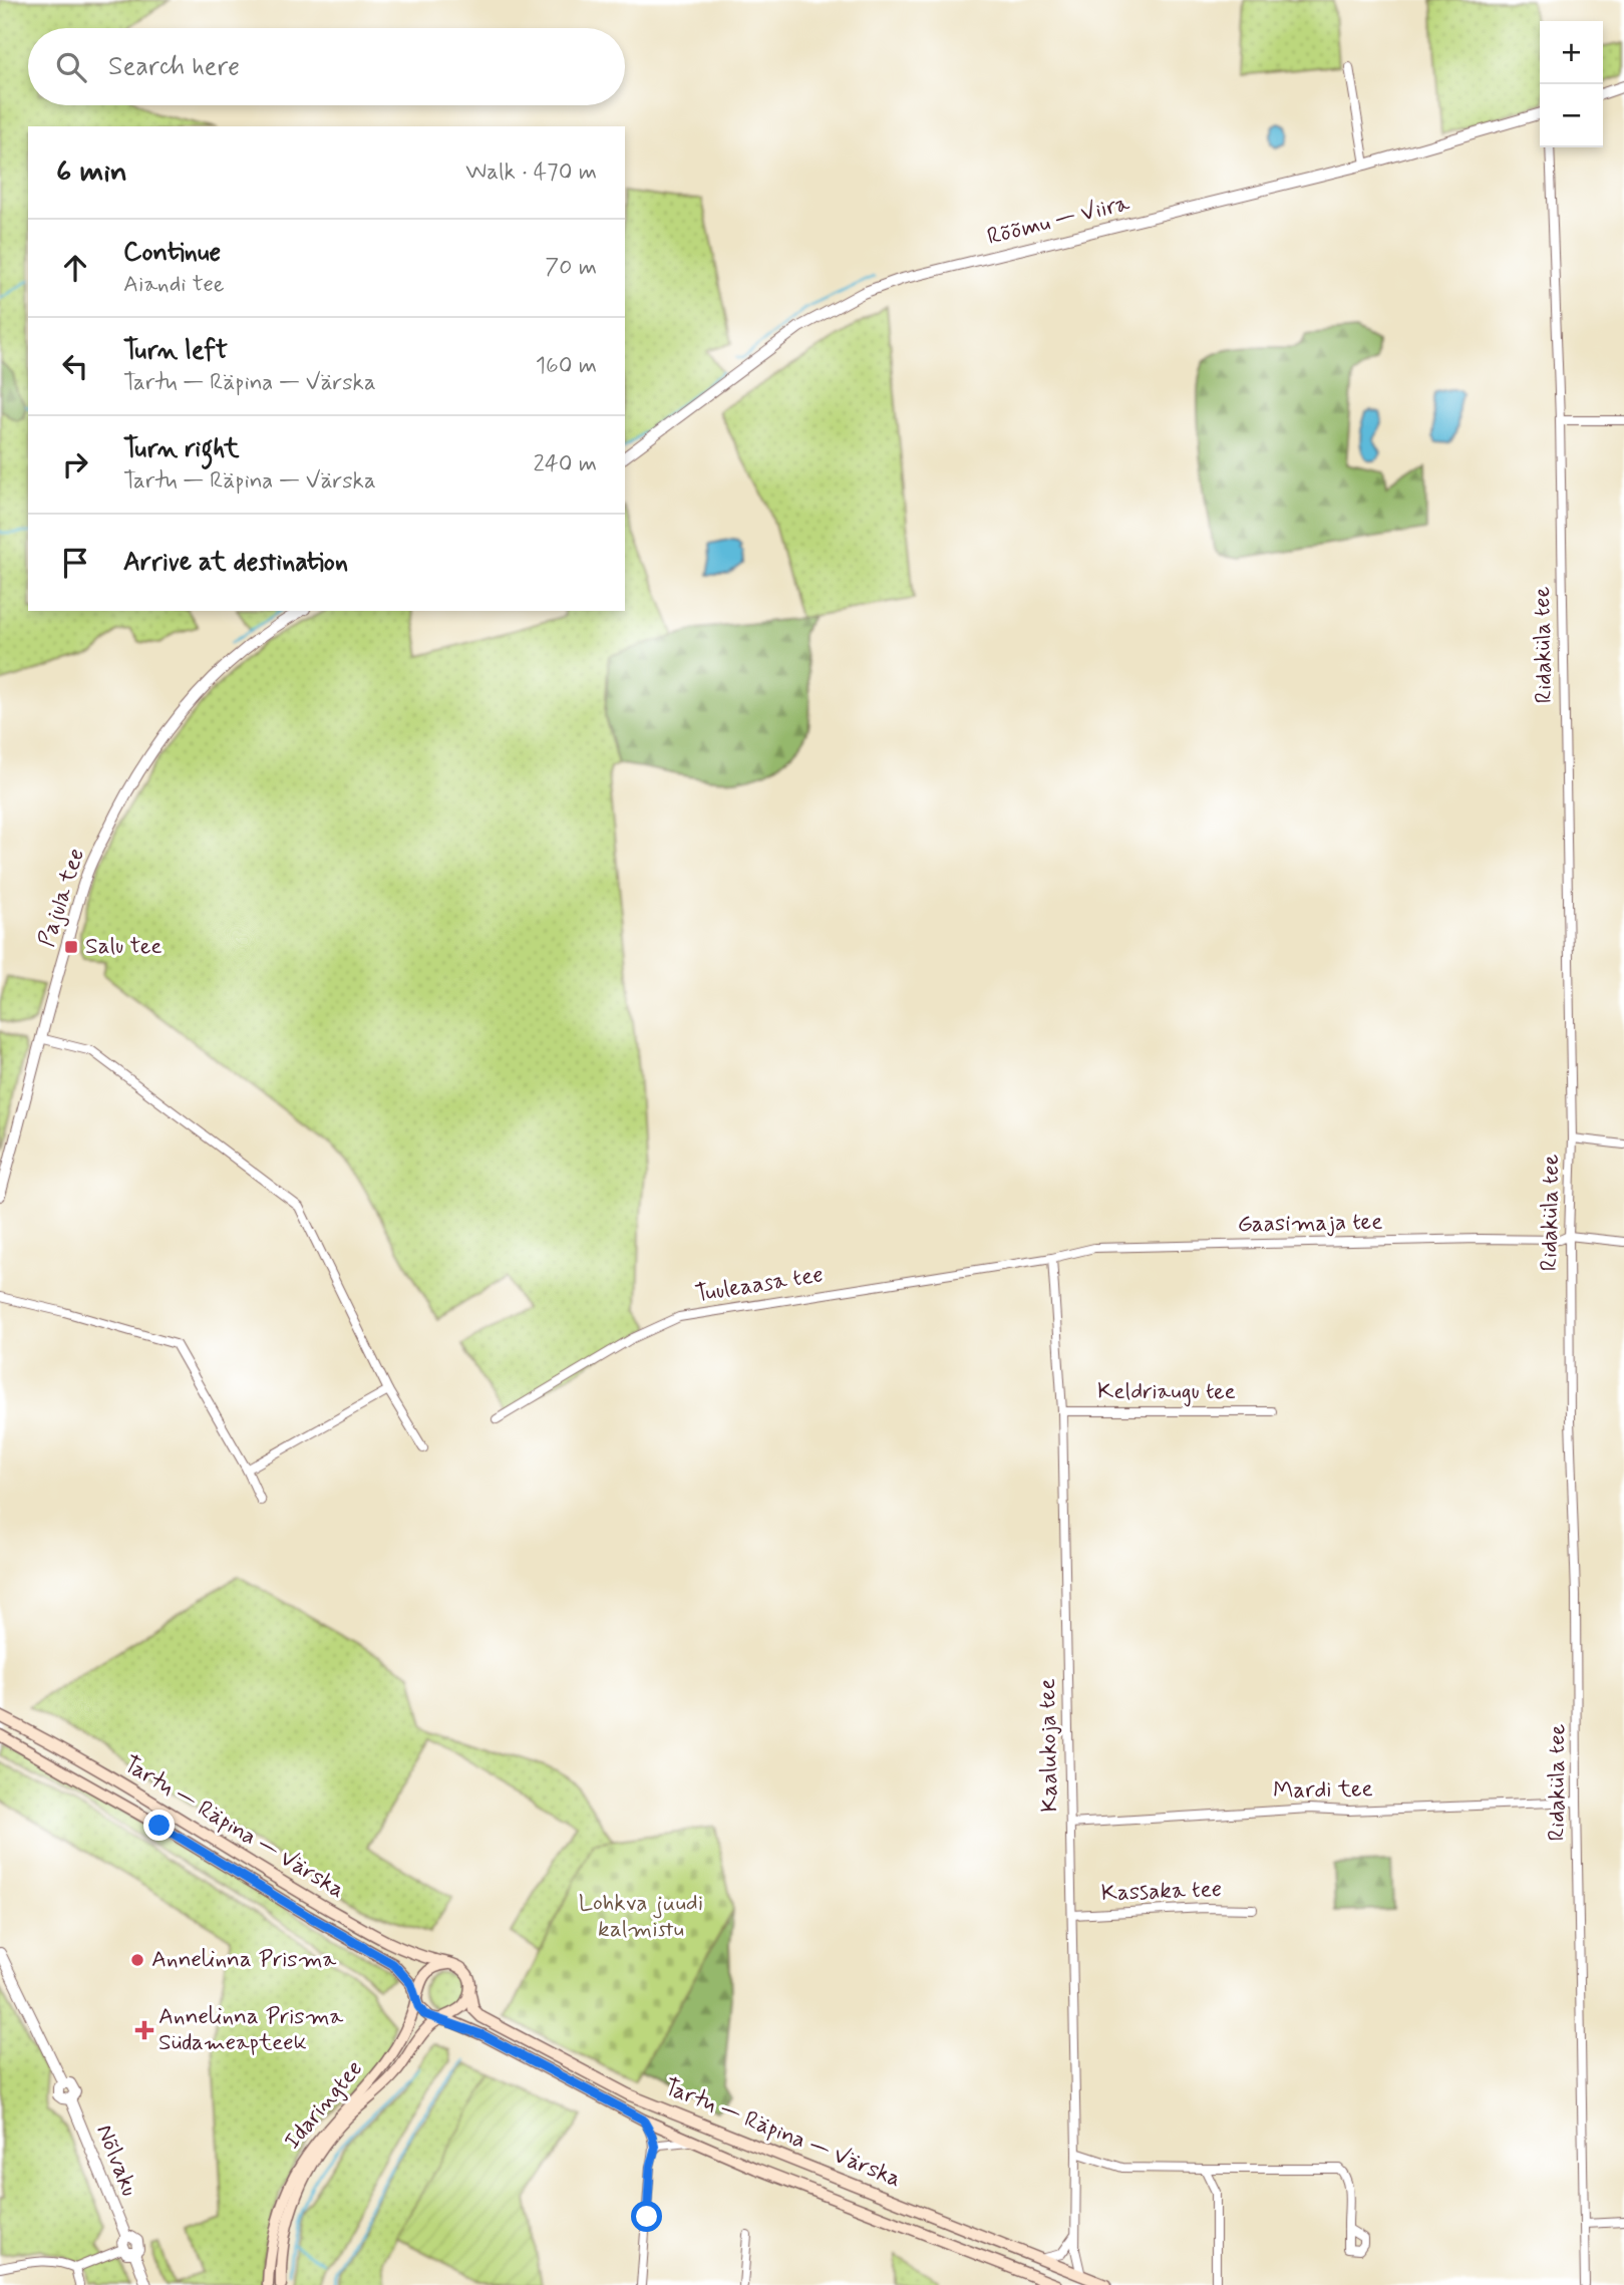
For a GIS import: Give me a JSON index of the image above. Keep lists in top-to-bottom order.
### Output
{
  "streets": {
    "main road": ["Tartu — Räpina — Värska", "Idaringtee"],
    "street": [
      "Rõõmu — Viira",
      "Ridaküla tee",
      "Pajula tee",
      "Gaasimaja tee",
      "Tuuleaasa tee",
      "Keldriaugu tee",
      "Kaalukoja tee",
      "Mardi tee",
      "Kassaka tee",
      "Nõlvaku"
    ]
  },
  "crossings": [
    ["Ridaküla tee", "Gaasimaja tee"],
    ["Ridaküla tee", "Mardi tee"],
    ["Gaasimaja tee", "Tuuleaasa tee"],
    ["Gaasimaja tee", "Kaalukoja tee"],
    ["Tuuleaasa tee", "Kaalukoja tee"],
    ["Keldriaugu tee", "Kaalukoja tee"],
    ["Kaalukoja tee", "Mardi tee"],
    ["Kaalukoja tee", "Tartu — Räpina — Värska"],
    ["Kaalukoja tee", "Kassaka tee"],
    ["Tartu — Räpina — Värska", "Idaringtee"]
  ],
  "parks": ["Lohkva juudi kalmistu"],
  "places": {
    "transit": ["Salu tee"],
    "other": ["Annelinna Prisma"],
    "health": ["Annelinna Prisma Südameapteek"]
  },
  "page": {
    "map_buttons": ["+", "−"],
    "search": "Search here",
    "heading": ["6 min", "Walk · 470 m"],
    "list": [
      ["Continue", "Aiandi tee", "70 m"],
      ["Turn left", "Tartu — Räpina — Värska", "160 m"],
      ["Turn right", "Tartu — Räpina — Värska", "240 m"],
      "Arrive at destination"
    ]
  }
}
